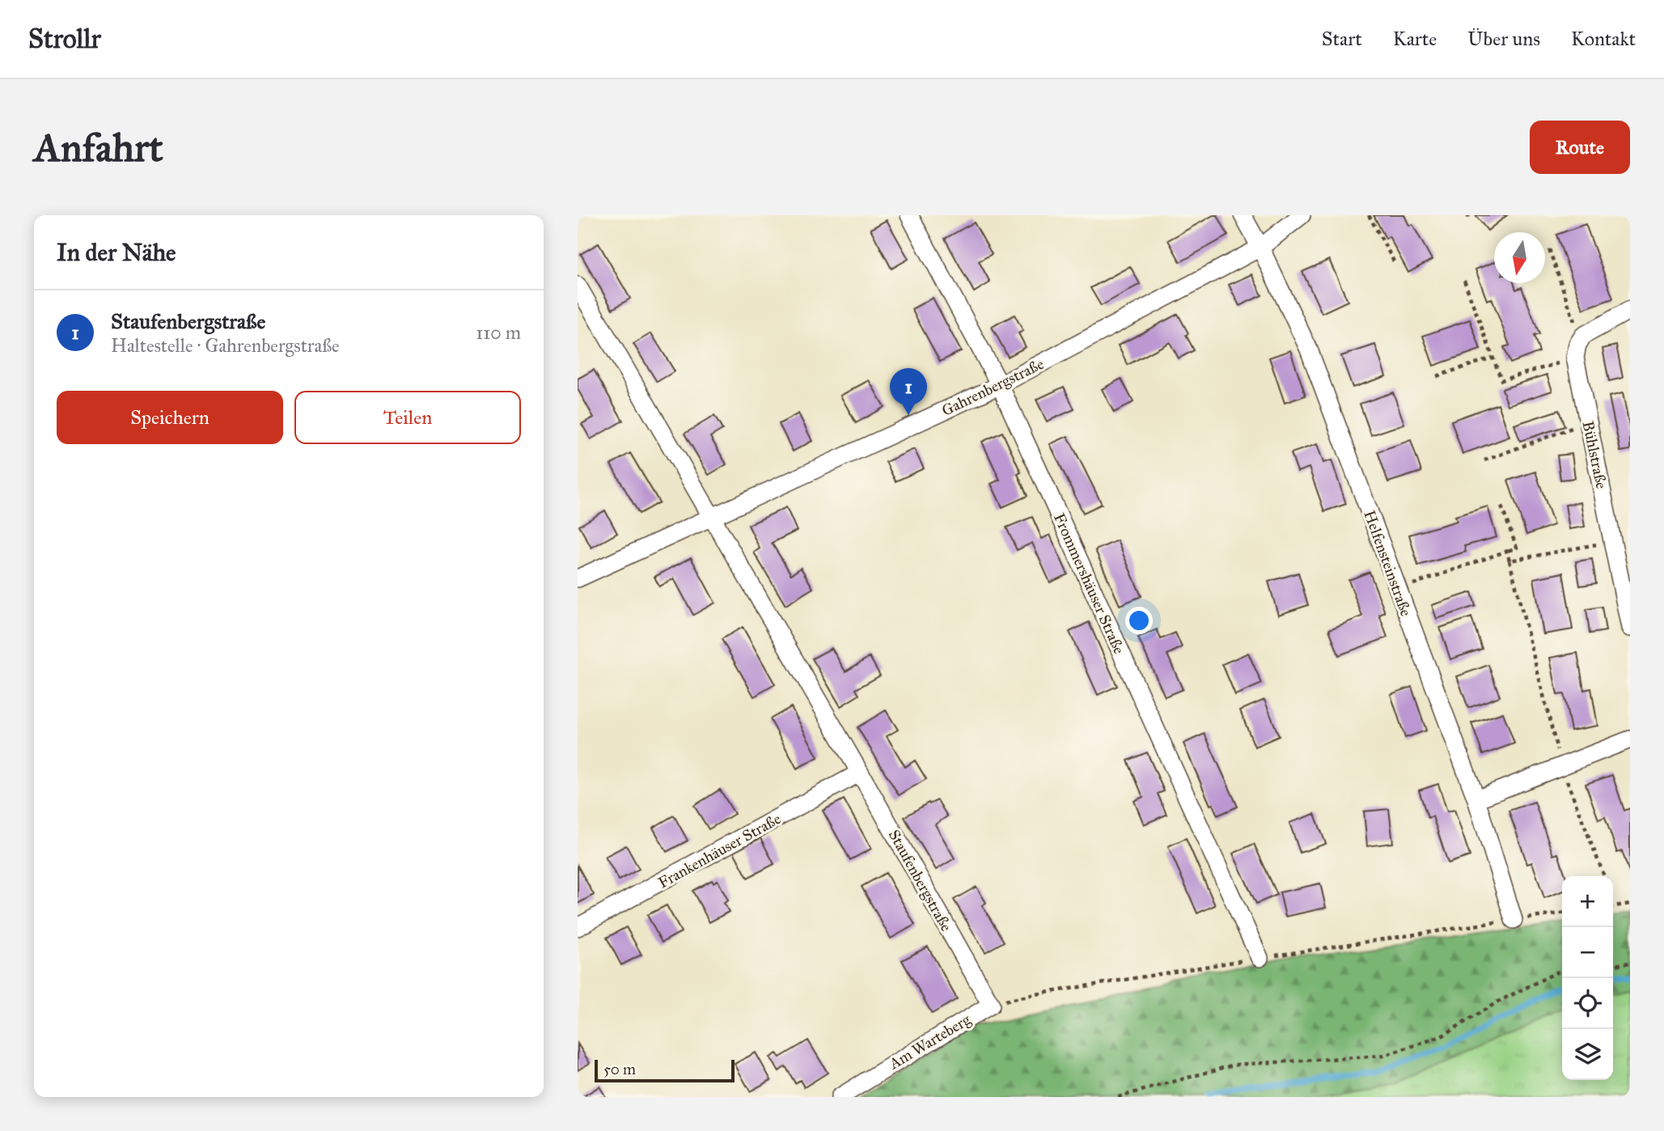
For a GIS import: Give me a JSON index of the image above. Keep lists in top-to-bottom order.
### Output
{
  "streets": {
    "street": [
      "Gahrenbergstraße",
      "Bühlstraße",
      "Helfensteinstraße",
      "Frommershäuser Straße",
      "Frankenhäuser Straße",
      "Staufenbergstraße",
      "Am Warteberg"
    ]
  },
  "crossings": [
    ["Gahrenbergstraße", "Helfensteinstraße"],
    ["Gahrenbergstraße", "Frommershäuser Straße"],
    ["Gahrenbergstraße", "Staufenbergstraße"],
    ["Frankenhäuser Straße", "Staufenbergstraße"],
    ["Staufenbergstraße", "Am Warteberg"]
  ],
  "scale_bar": "50 m",
  "north": "bottom",
  "page": {
    "header": "Strollr",
    "nav": [
      "Start",
      "Karte",
      "Über uns",
      "Kontakt"
    ],
    "buttons": [
      "Route",
      ["Speichern", "Teilen"]
    ],
    "title": "Anfahrt",
    "heading": "In der Nähe",
    "list": [
      {
        "mark": "1",
        "name": "Staufenbergstraße",
        "note": "Haltestelle · Gahrenbergstraße",
        "value": "110 m"
      }
    ],
    "pins": "1",
    "map_buttons": ["+", "−"],
    "scale": "50 m"
  }
}
